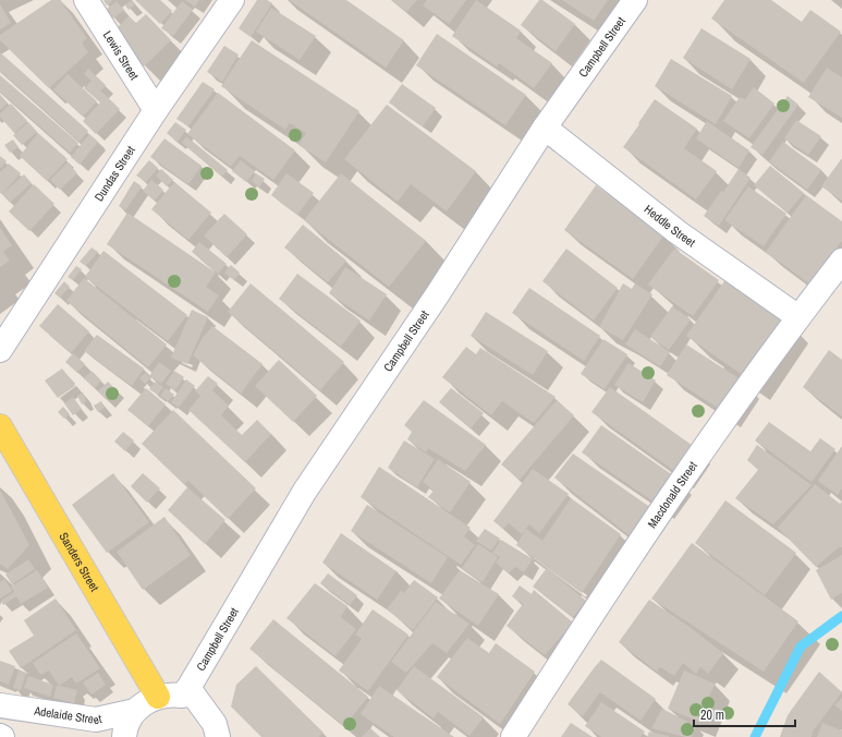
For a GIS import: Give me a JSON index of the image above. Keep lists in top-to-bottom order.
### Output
{
  "streets": {
    "main road": ["Sanders Street"],
    "street": [
      "Campbell Street",
      "Lewis Street",
      "Dundas Street",
      "Heddle Street",
      "Macdonald Street",
      "Adelaide Street"
    ]
  },
  "crossings": [
    ["Campbell Street", "Heddle Street"],
    ["Lewis Street", "Dundas Street"],
    ["Heddle Street", "Macdonald Street"]
  ],
  "scale_bar": "20 m"
}
